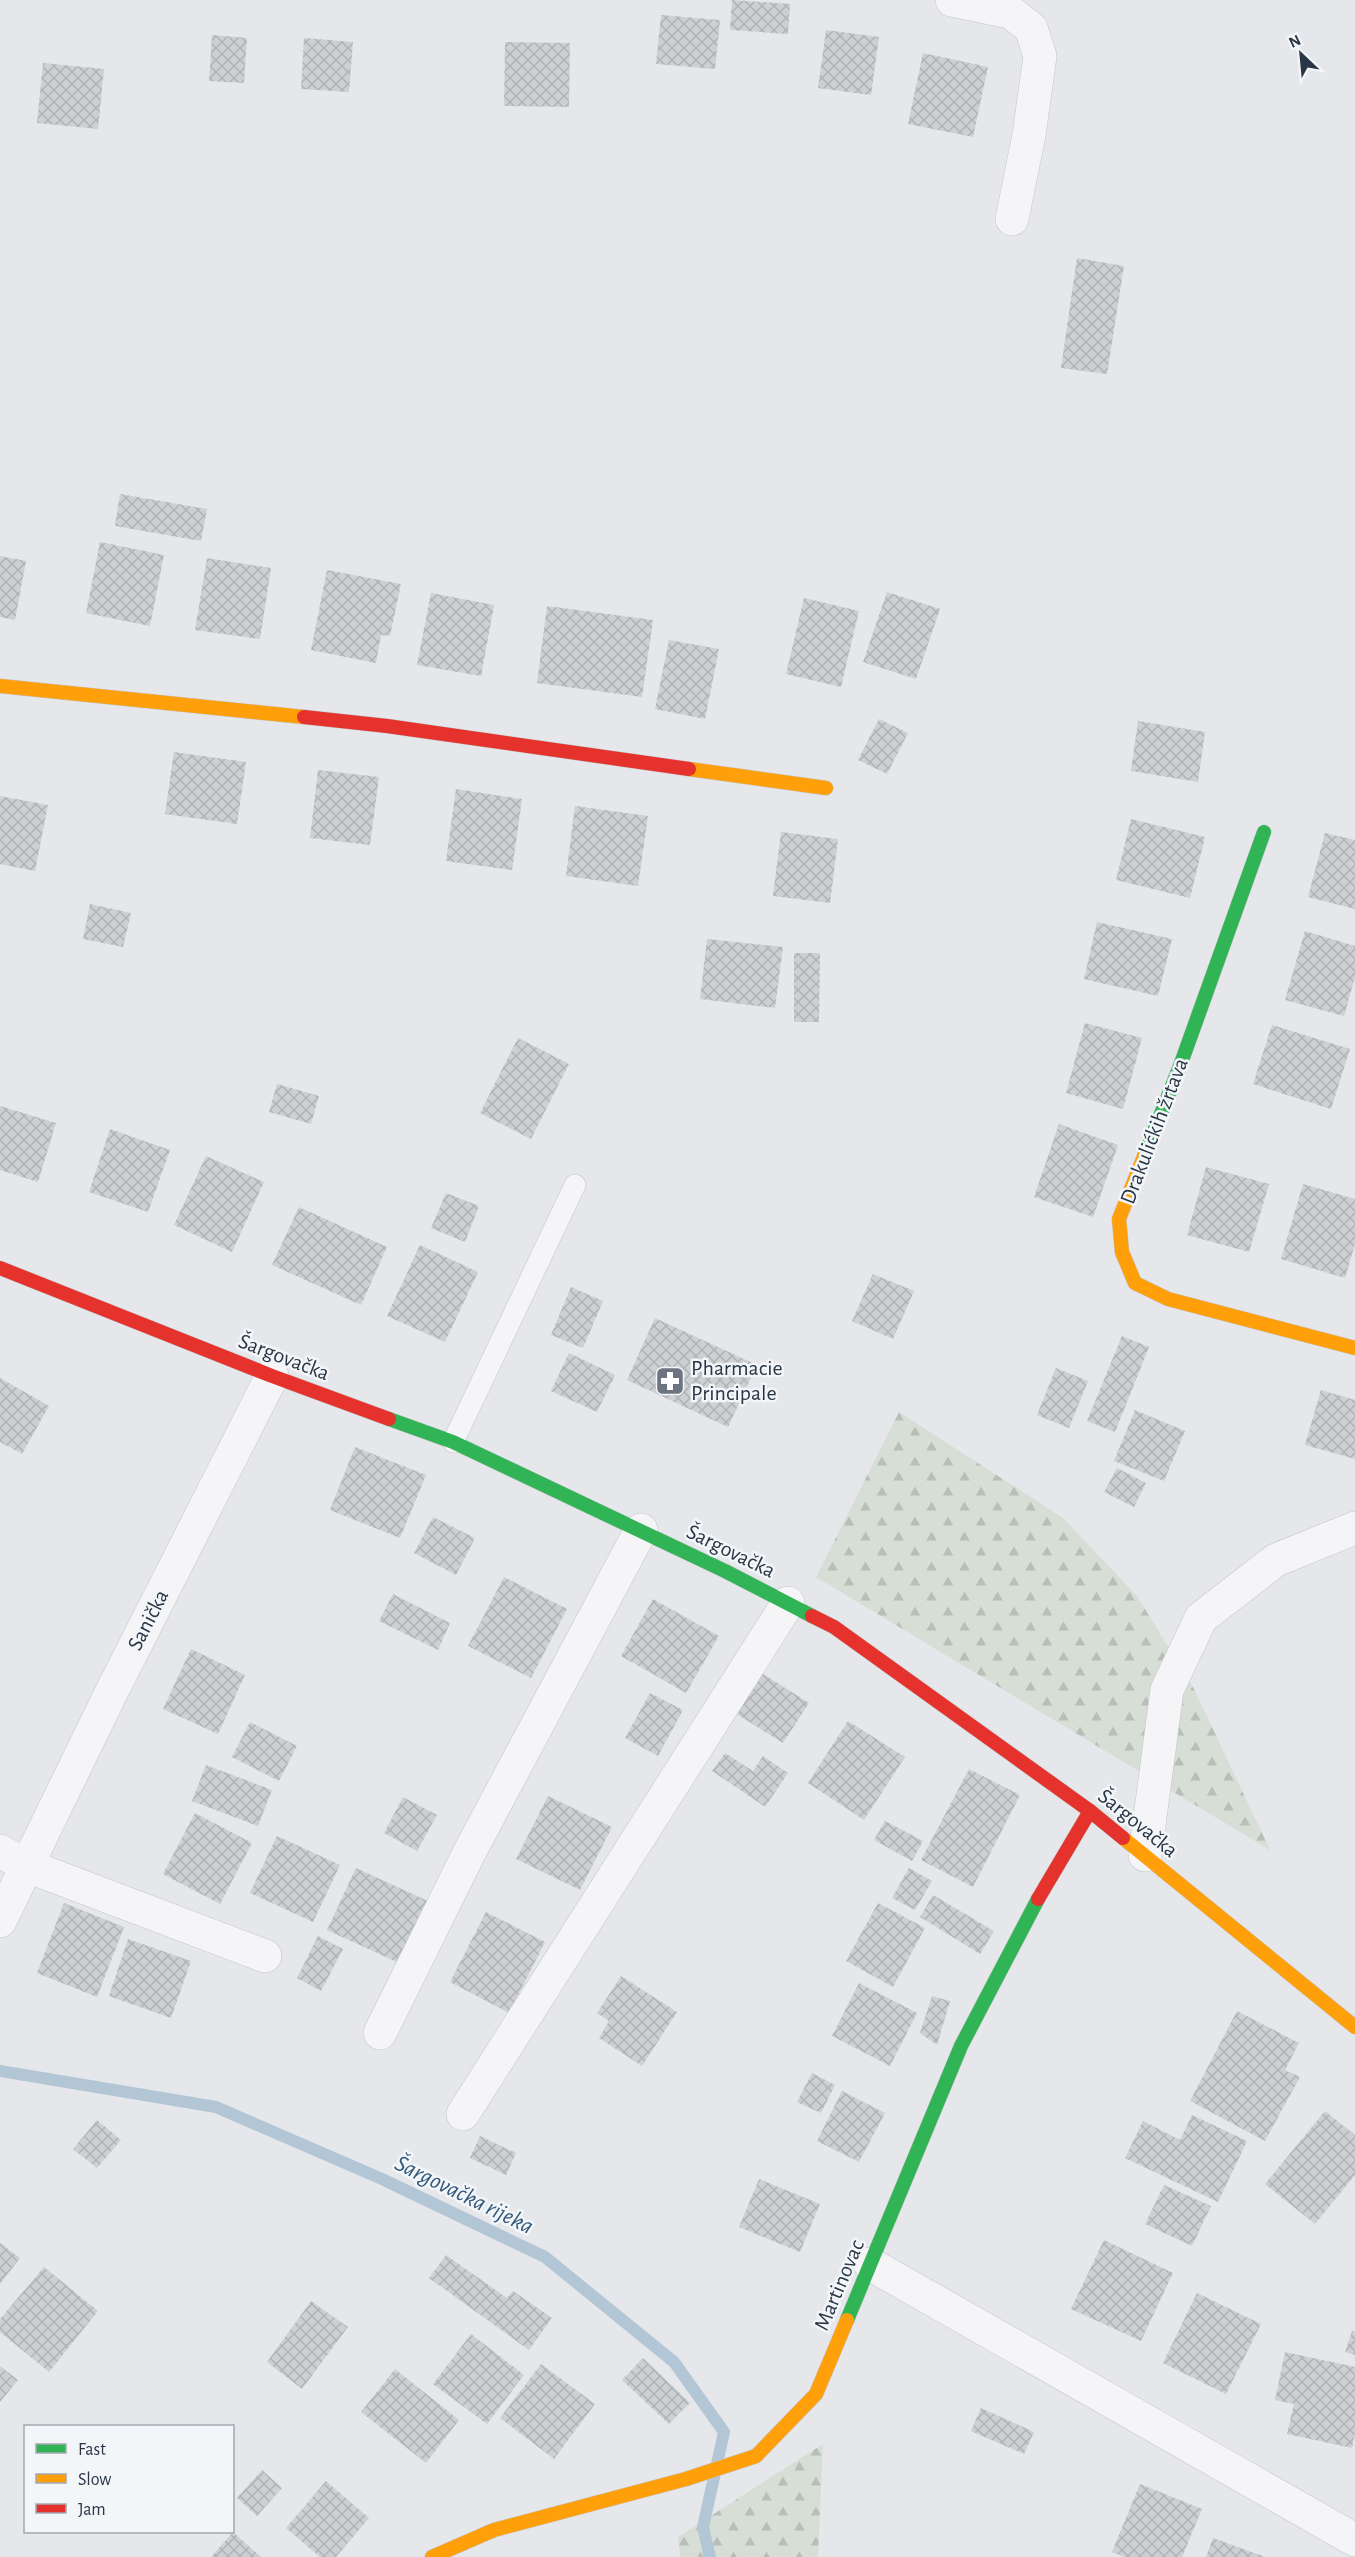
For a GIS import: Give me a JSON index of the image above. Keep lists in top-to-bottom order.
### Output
{
  "streets": {
    "street": [
      "Drakulićkih žrtava",
      "Šargovačka",
      "Sanička",
      "Martinovac"
    ]
  },
  "crossings": [
    ["Šargovačka", "Sanička"],
    ["Šargovačka", "Martinovac"]
  ],
  "water": ["Šargovačka rijeka"],
  "places": {
    "pharmacy": ["Pharmacie Principale"]
  },
  "legend": ["Fast", "Slow", "Jam"],
  "north": "top left"
}
